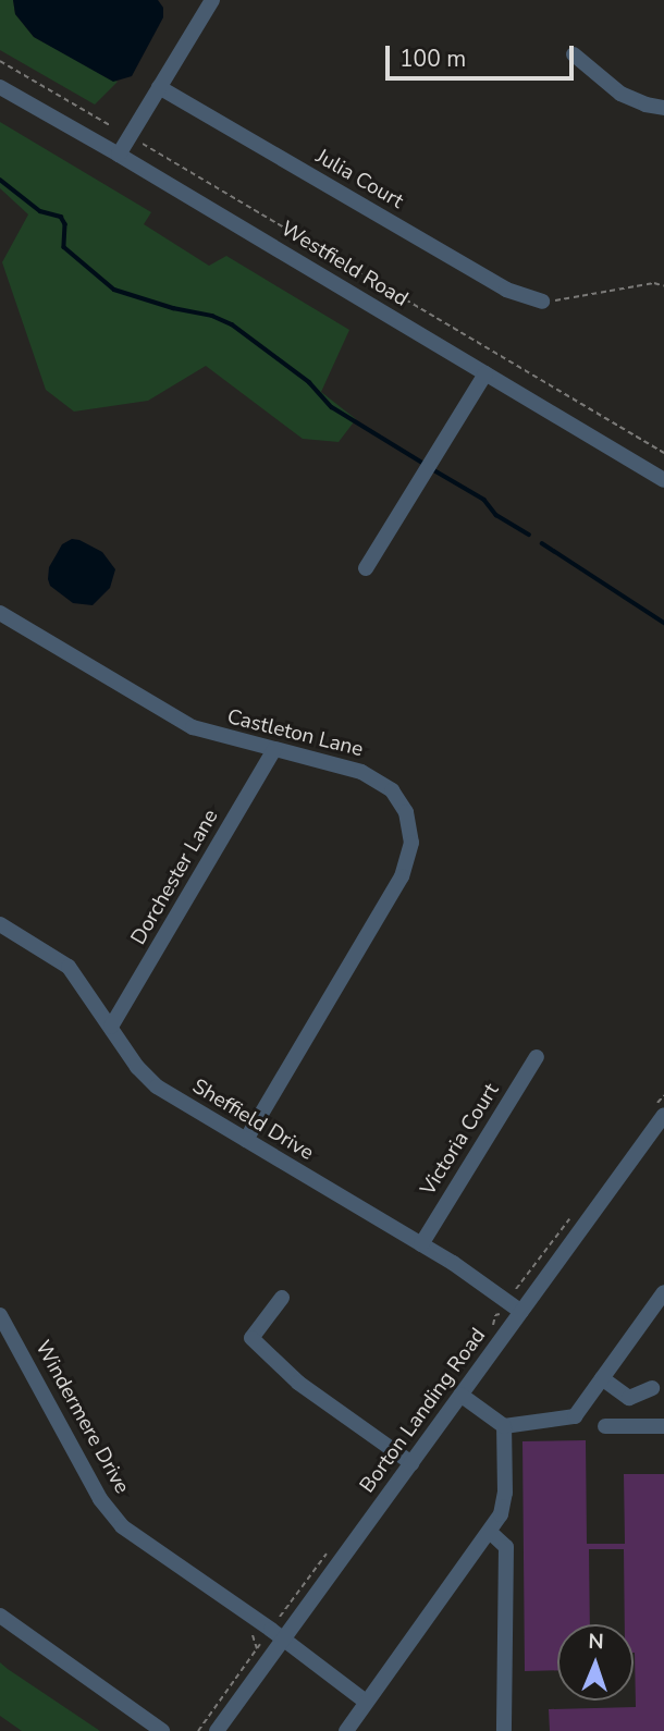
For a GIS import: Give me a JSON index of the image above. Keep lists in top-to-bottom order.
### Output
{
  "streets": {
    "street": [
      "Julia Court",
      "Westfield Road",
      "Castleton Lane",
      "Dorchester Lane",
      "Sheffield Drive",
      "Victoria Court",
      "Borton Landing Road",
      "Windermere Drive"
    ]
  },
  "crossings": [
    ["Castleton Lane", "Dorchester Lane"],
    ["Castleton Lane", "Sheffield Drive"],
    ["Dorchester Lane", "Sheffield Drive"],
    ["Sheffield Drive", "Victoria Court"],
    ["Sheffield Drive", "Borton Landing Road"],
    ["Borton Landing Road", "Windermere Drive"]
  ],
  "scale_bar": "100 m",
  "north": "top"
}
